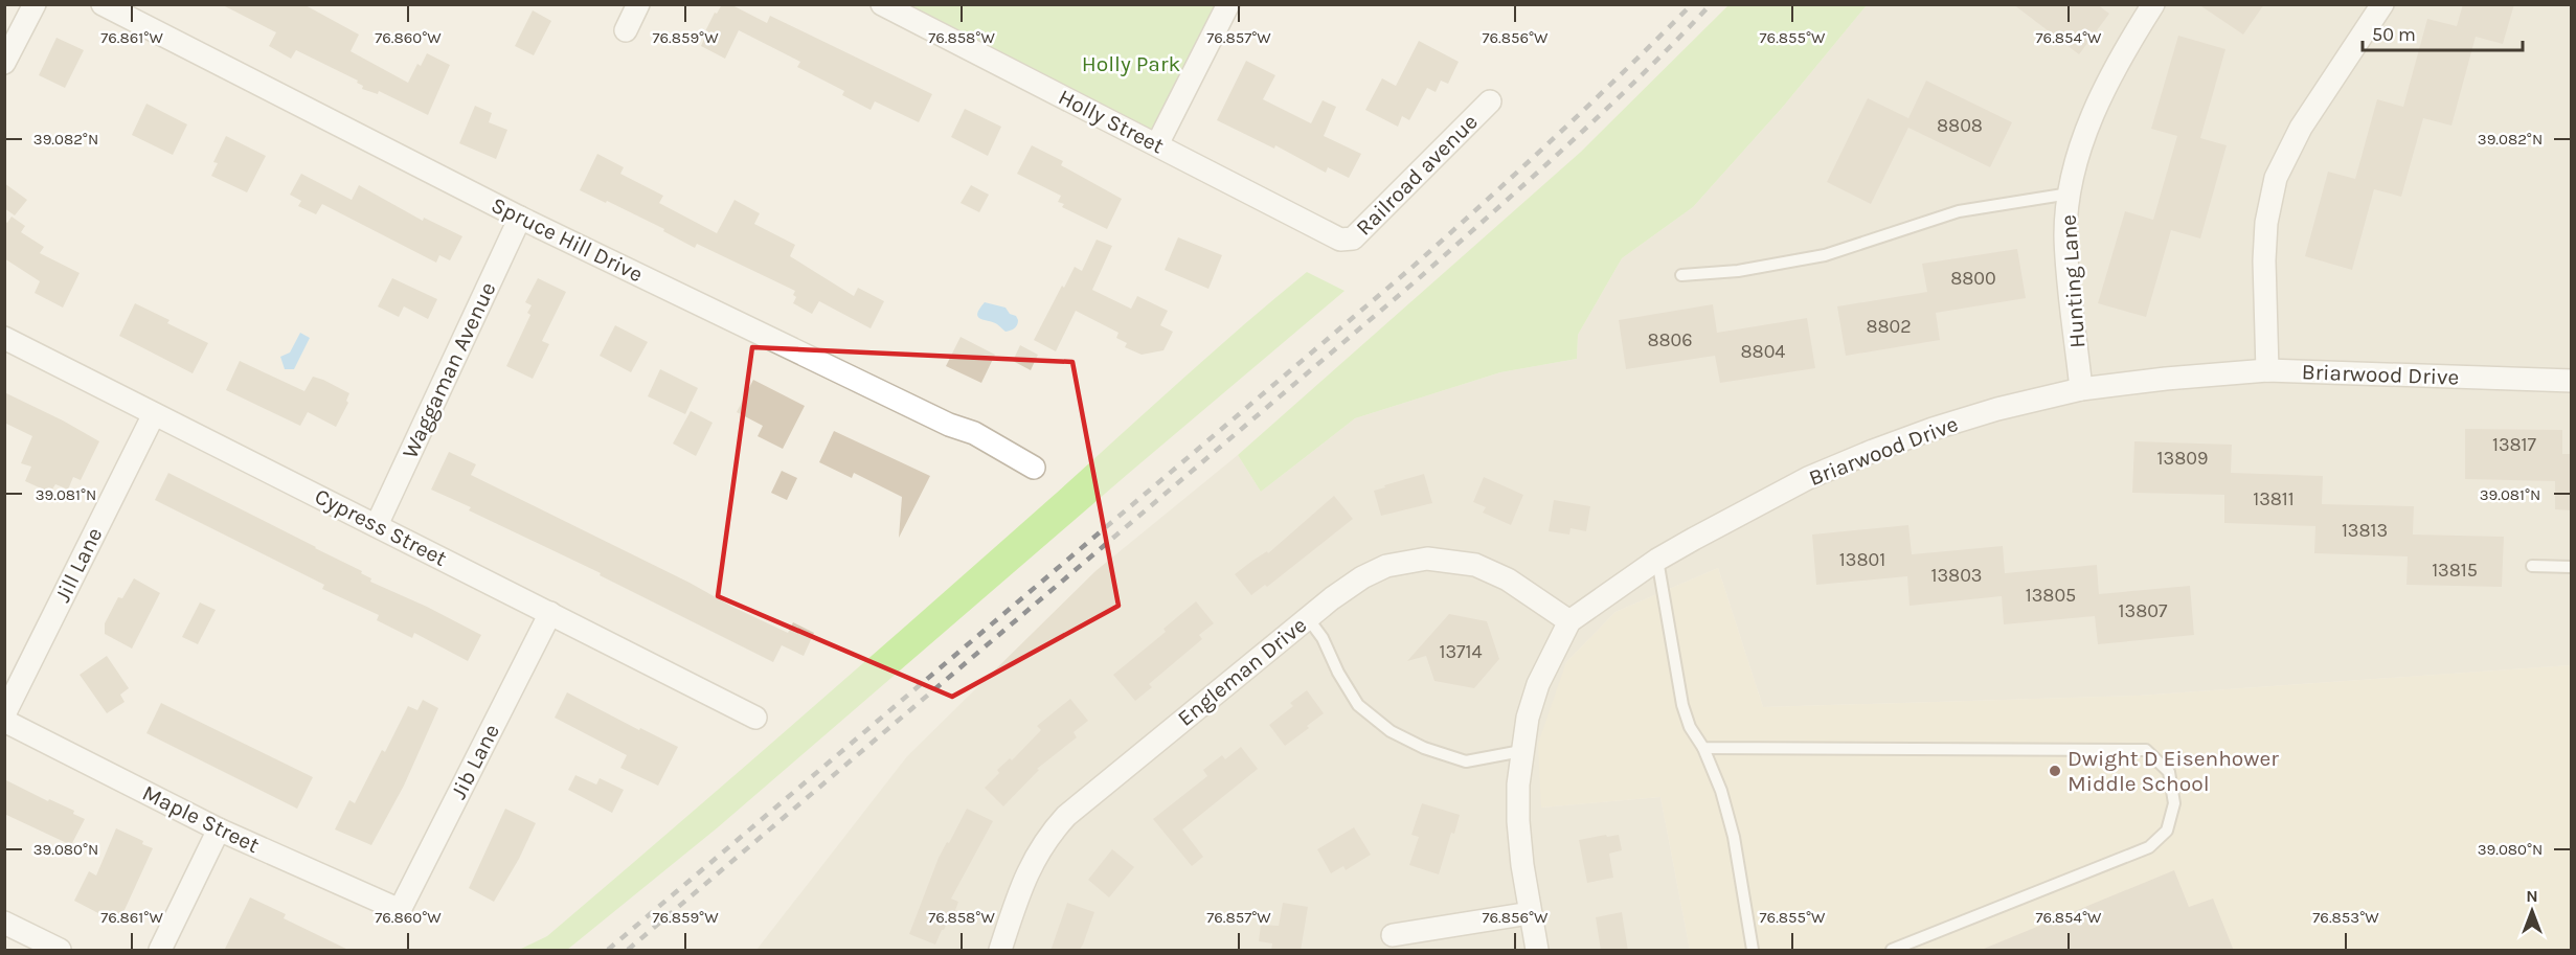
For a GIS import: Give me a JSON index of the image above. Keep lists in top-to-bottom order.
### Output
{
  "streets": {
    "street": [
      "Holly Street",
      "Railroad avenue",
      "Spruce Hill Drive",
      "Hunting Lane",
      "Waggaman Avenue",
      "Briarwood Drive",
      "Cypress Street",
      "Jill Lane",
      "Engleman Drive",
      "Jib Lane",
      "Maple Street"
    ]
  },
  "crossings": [
    ["Holly Street", "Railroad avenue"],
    ["Spruce Hill Drive", "Waggaman Avenue"],
    ["Hunting Lane", "Briarwood Drive"],
    ["Waggaman Avenue", "Cypress Street"],
    ["Briarwood Drive", "Engleman Drive"],
    ["Cypress Street", "Jill Lane"],
    ["Cypress Street", "Jib Lane"],
    ["Jib Lane", "Maple Street"]
  ],
  "parks": ["Holly Park"],
  "places": ["Dwight D Eisenhower Middle School"],
  "house_numbers": [
    "8808",
    "8800",
    "8802",
    "8806",
    "8804",
    "13817",
    "13809",
    "13811",
    "13813",
    "13801",
    "13815",
    "13803",
    "13805",
    "13807",
    "13714"
  ],
  "scale_bar": "50 m",
  "north": "top",
  "coordinates": [
    "76.861°W",
    "76.860°W",
    "76.859°W",
    "76.858°W",
    "76.857°W",
    "76.856°W",
    "76.855°W",
    "76.854°W",
    "39.082°N",
    "39.081°N",
    "39.080°N",
    "76.853°W"
  ]
}
